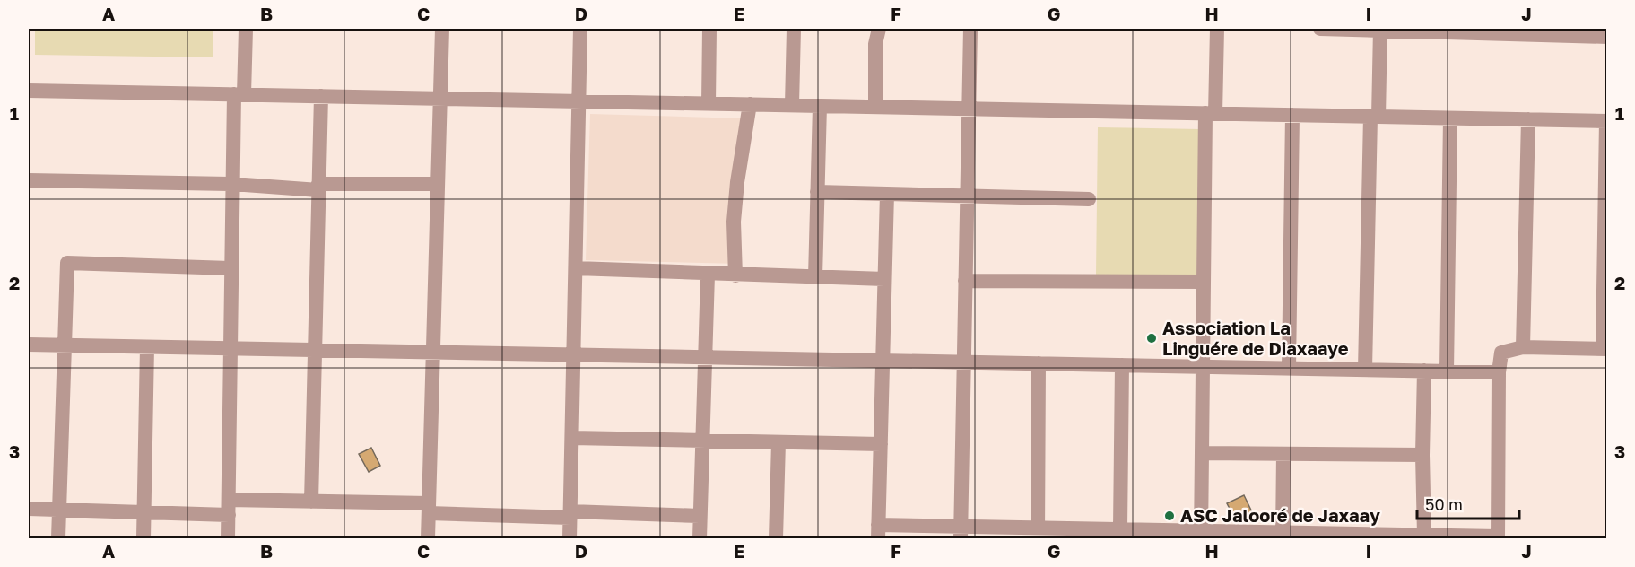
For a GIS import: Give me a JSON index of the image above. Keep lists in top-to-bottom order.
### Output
{
  "places": ["Association La Linguére de Diaxaaye", "ASC Jalooré de Jaxaay"],
  "scale_bar": "50 m",
  "grid": {
    "columns": [
      "A",
      "B",
      "C",
      "D",
      "E",
      "F",
      "G",
      "H",
      "I",
      "J"
    ],
    "rows": ["1", "2", "3"]
  }
}
